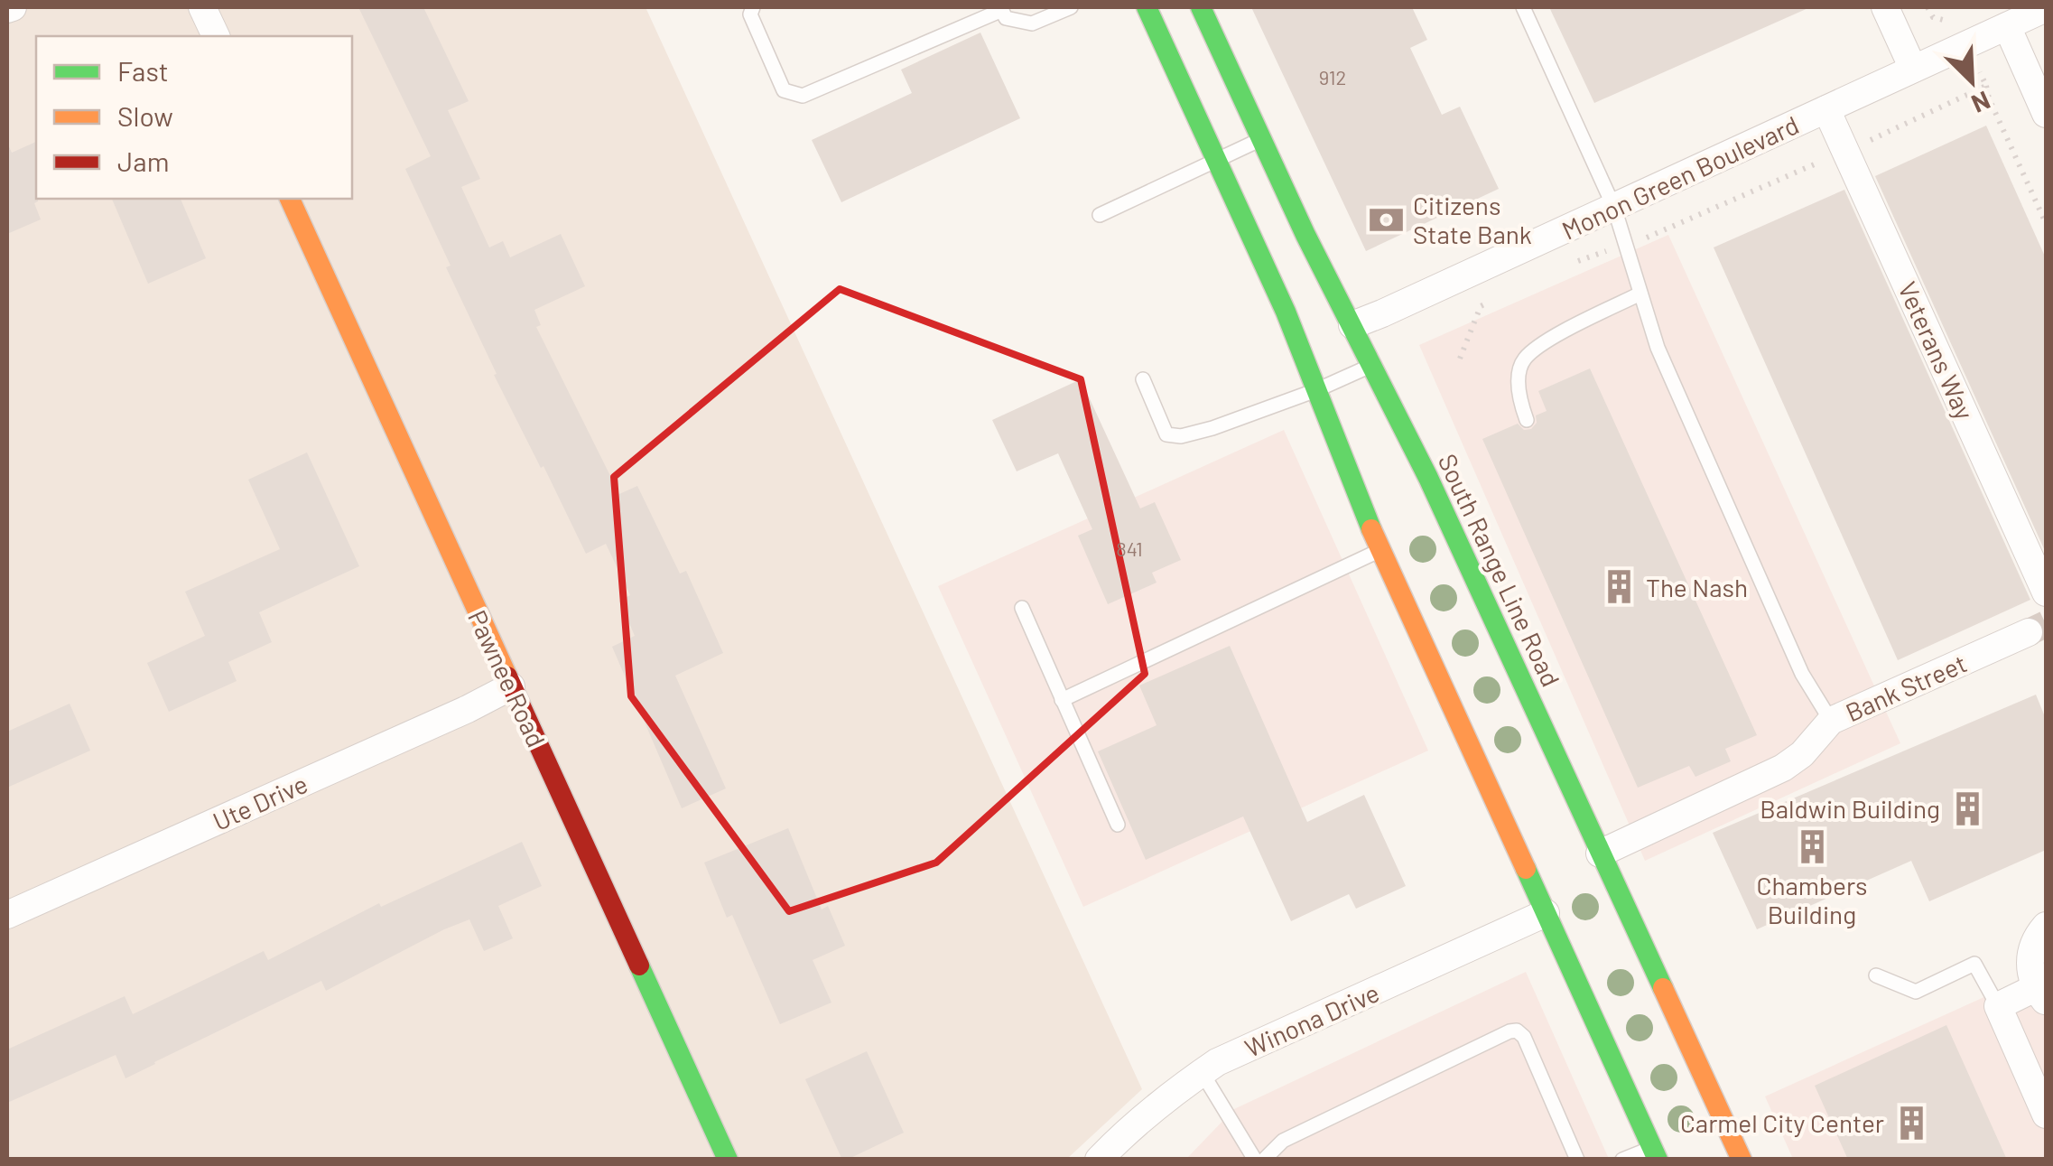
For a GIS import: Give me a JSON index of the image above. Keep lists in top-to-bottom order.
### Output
{
  "streets": {
    "main road": ["South Range Line Road", "Pawnee Road"],
    "street": [
      "Monon Green Boulevard",
      "Veterans Way",
      "Bank Street",
      "Ute Drive",
      "Winona Drive"
    ]
  },
  "crossings": [
    ["Monon Green Boulevard", "Veterans Way"],
    ["Monon Green Boulevard", "South Range Line Road"],
    ["South Range Line Road", "Bank Street"],
    ["Pawnee Road", "Ute Drive"]
  ],
  "places": {
    "bank": ["Citizens State Bank"],
    "building": [
      "The Nash",
      "Baldwin Building",
      "Chambers Building",
      "Carmel City Center"
    ]
  },
  "house_numbers": ["912", "841"],
  "legend": ["Fast", "Slow", "Jam"],
  "north": "bottom right"
}
